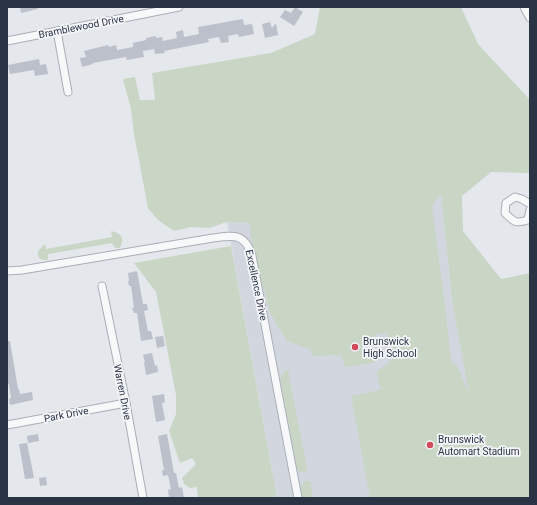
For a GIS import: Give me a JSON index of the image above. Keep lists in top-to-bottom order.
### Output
{
  "streets": {
    "street": [
      "Bramblewood Drive",
      "Excellence Drive",
      "Warren Drive",
      "Park Drive"
    ]
  },
  "crossings": [
    ["Warren Drive", "Park Drive"]
  ],
  "places": ["Brunswick High School", "Brunswick Automart Stadium"]
}
